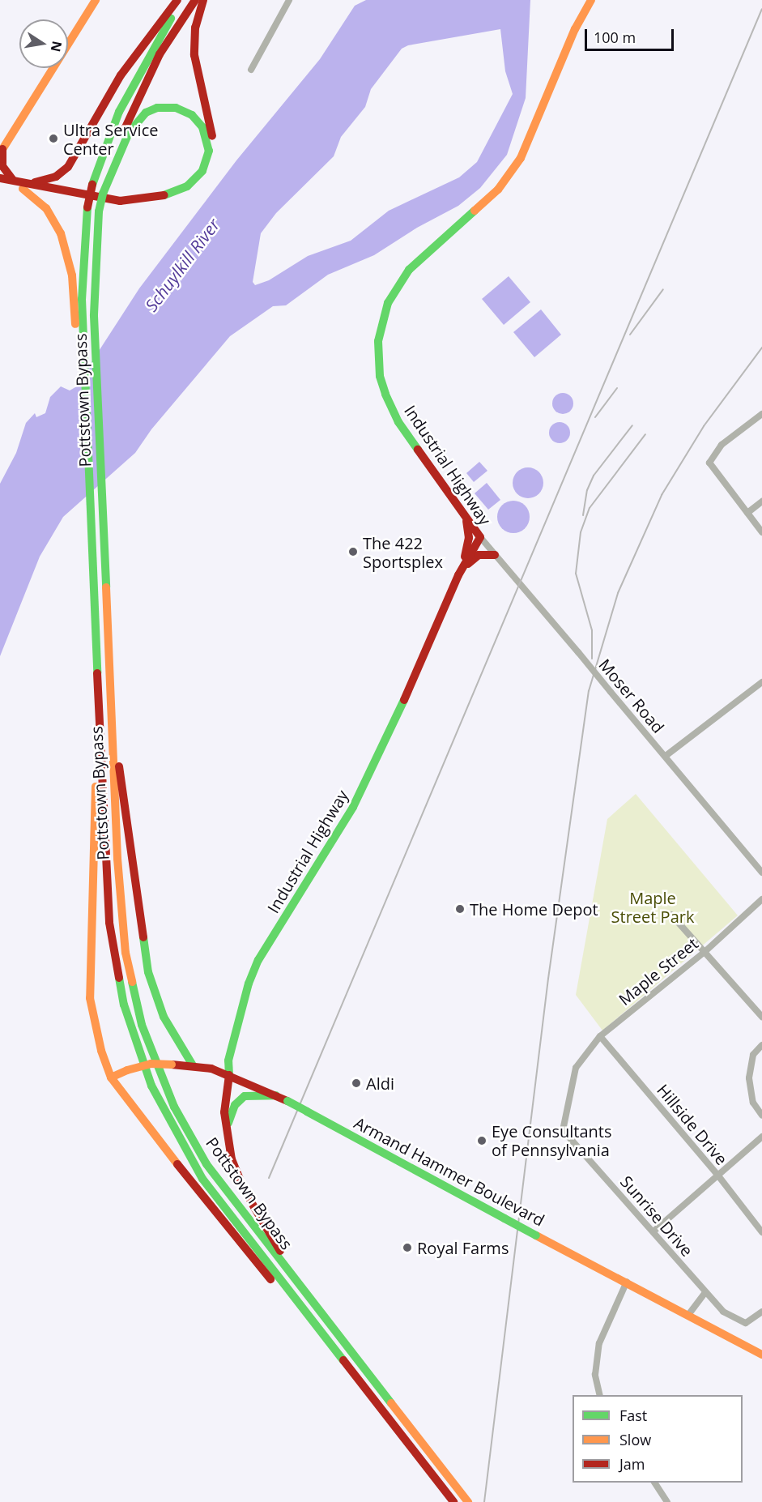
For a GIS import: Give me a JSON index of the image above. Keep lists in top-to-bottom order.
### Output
{
  "streets": {
    "main road": ["Pottstown Bypass", "Industrial Highway", "Armand Hammer Boulevard"],
    "street": [
      "Moser Road",
      "Maple Street",
      "Hillside Drive",
      "Sunrise Drive"
    ]
  },
  "crossings": [
    ["Pottstown Bypass", "Industrial Highway"],
    ["Industrial Highway", "Moser Road"],
    ["Industrial Highway", "Armand Hammer Boulevard"],
    ["Maple Street", "Hillside Drive"],
    ["Maple Street", "Sunrise Drive"]
  ],
  "water": ["Schuylkill River"],
  "parks": ["Maple Street Park"],
  "places": [
    "Ultra Service Center",
    "The 422 Sportsplex",
    "The Home Depot",
    "Aldi",
    "Eye Consultants of Pennsylvania",
    "Royal Farms"
  ],
  "legend": ["Fast", "Slow", "Jam"],
  "scale_bar": "100 m",
  "north": "right"
}
